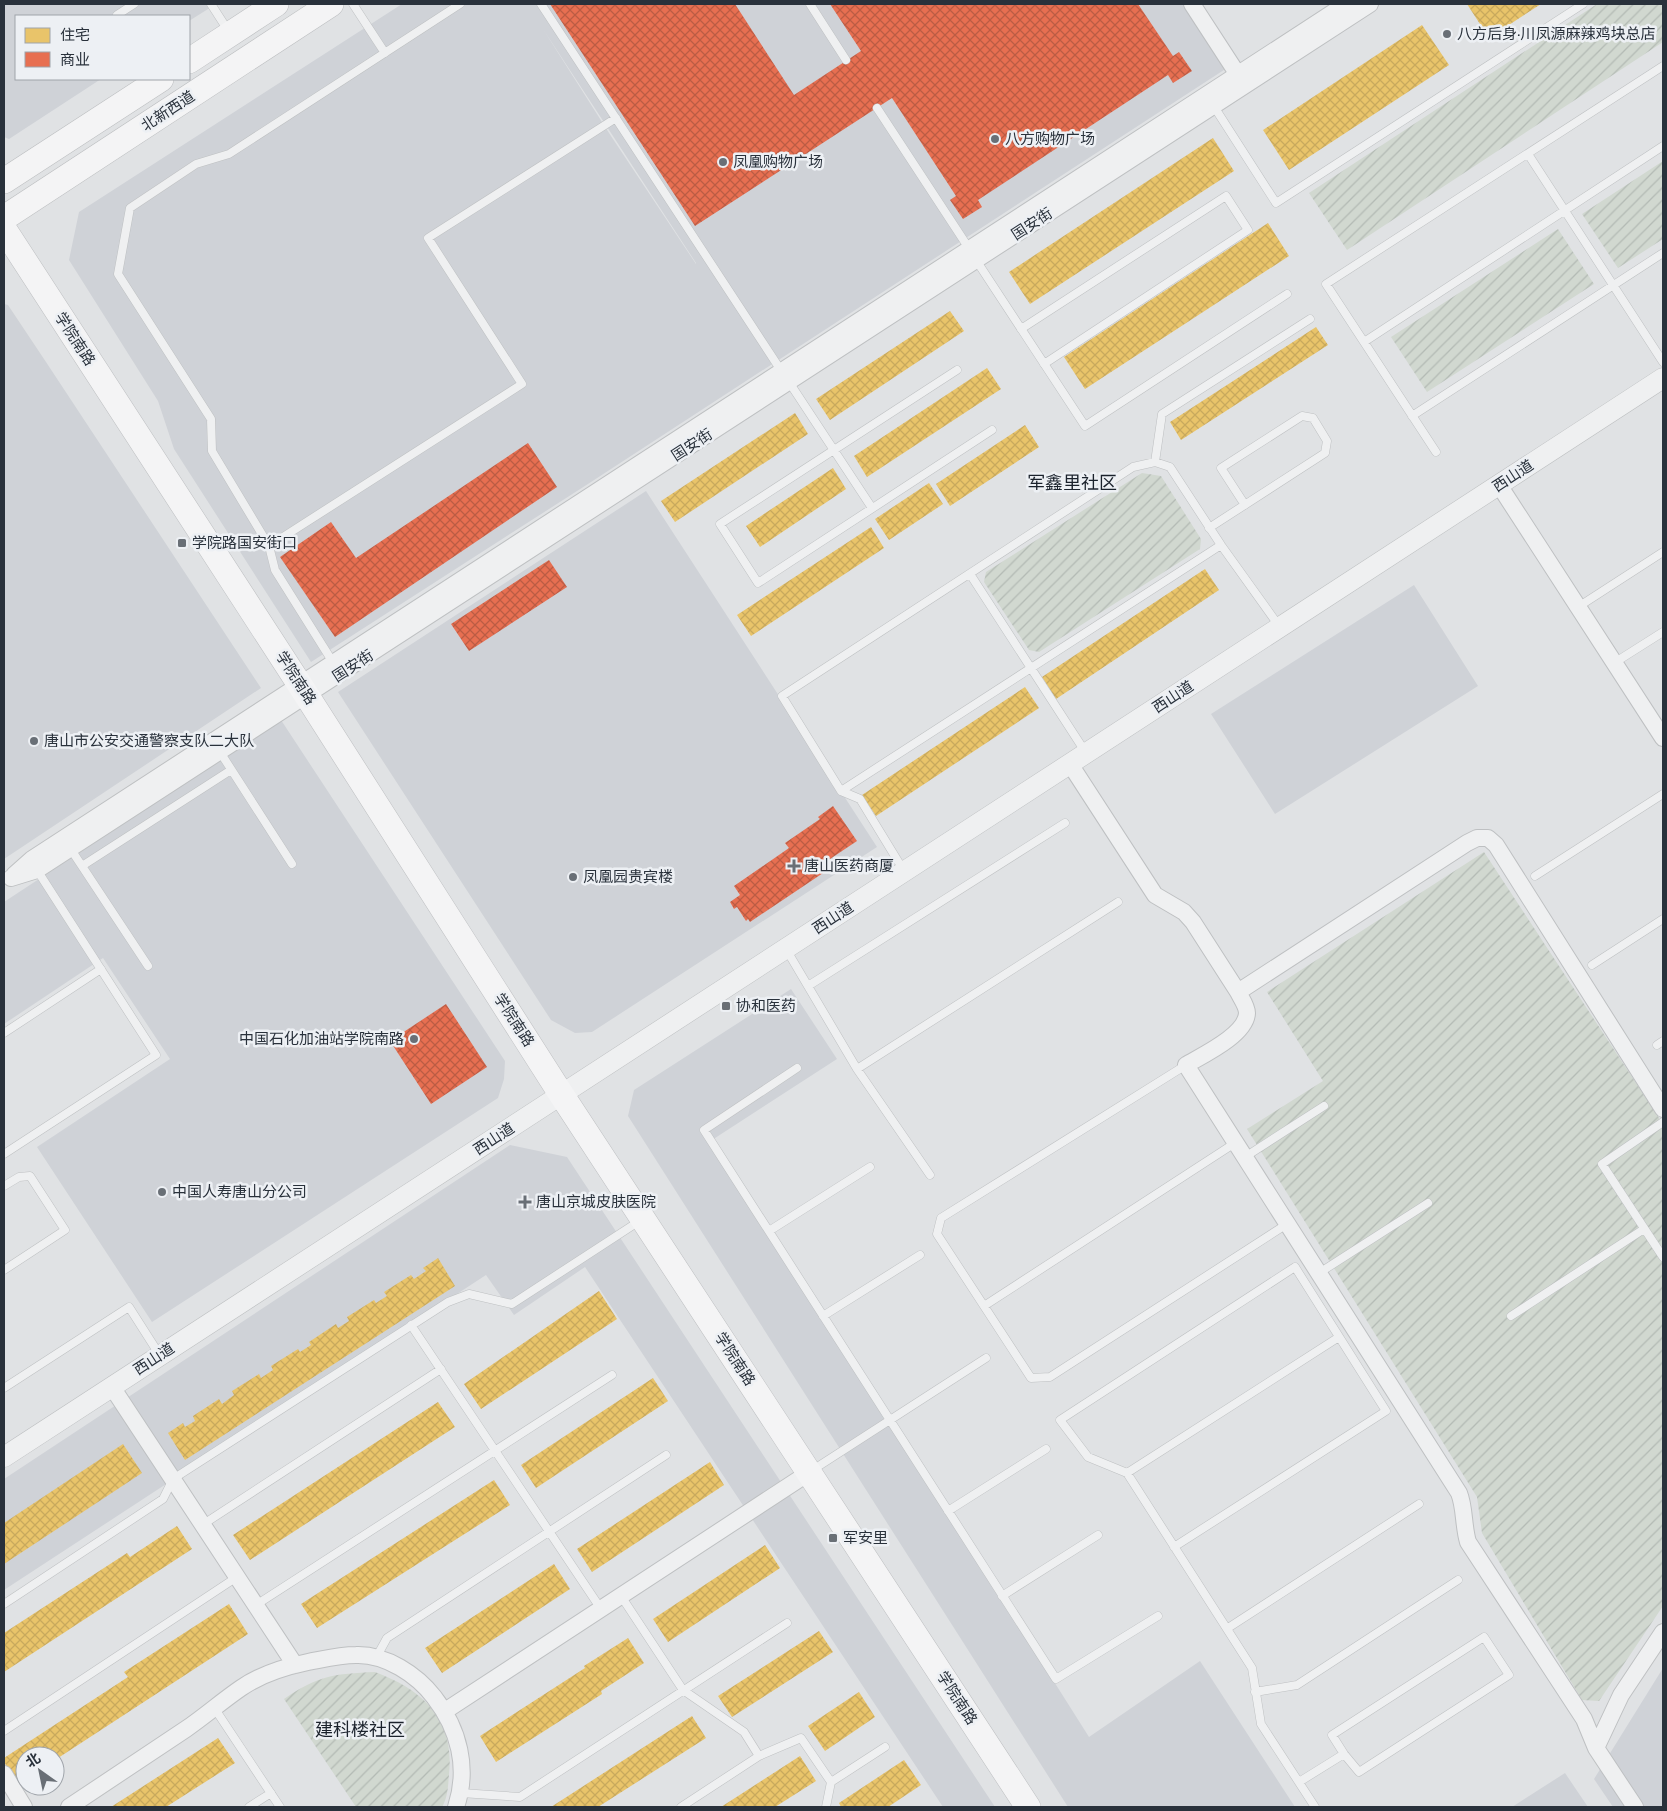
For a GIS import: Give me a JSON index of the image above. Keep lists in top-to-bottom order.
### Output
{
  "streets": {
    "main road": ["北新西道", "学院南路"],
    "street": ["国安街", "西山道"]
  },
  "crossings": [
    ["国安街", "学院南路"],
    ["学院南路", "西山道"]
  ],
  "districts": ["军鑫里社区", "建科楼社区"],
  "places": {
    "other": [
      "八方后身·川凤源麻辣鸡块总店",
      "八方购物广场",
      "凤凰购物广场",
      "唐山市公安交通警察支队二大队",
      "凤凰园贵宾楼",
      "中国石化加油站学院南路",
      "中国人寿唐山分公司"
    ],
    "transit": ["学院路国安街口", "协和医药", "军安里"],
    "health": ["唐山医药商厦", "唐山京城皮肤医院"]
  },
  "legend": ["住宅", "商业"],
  "north": "top left"
}
